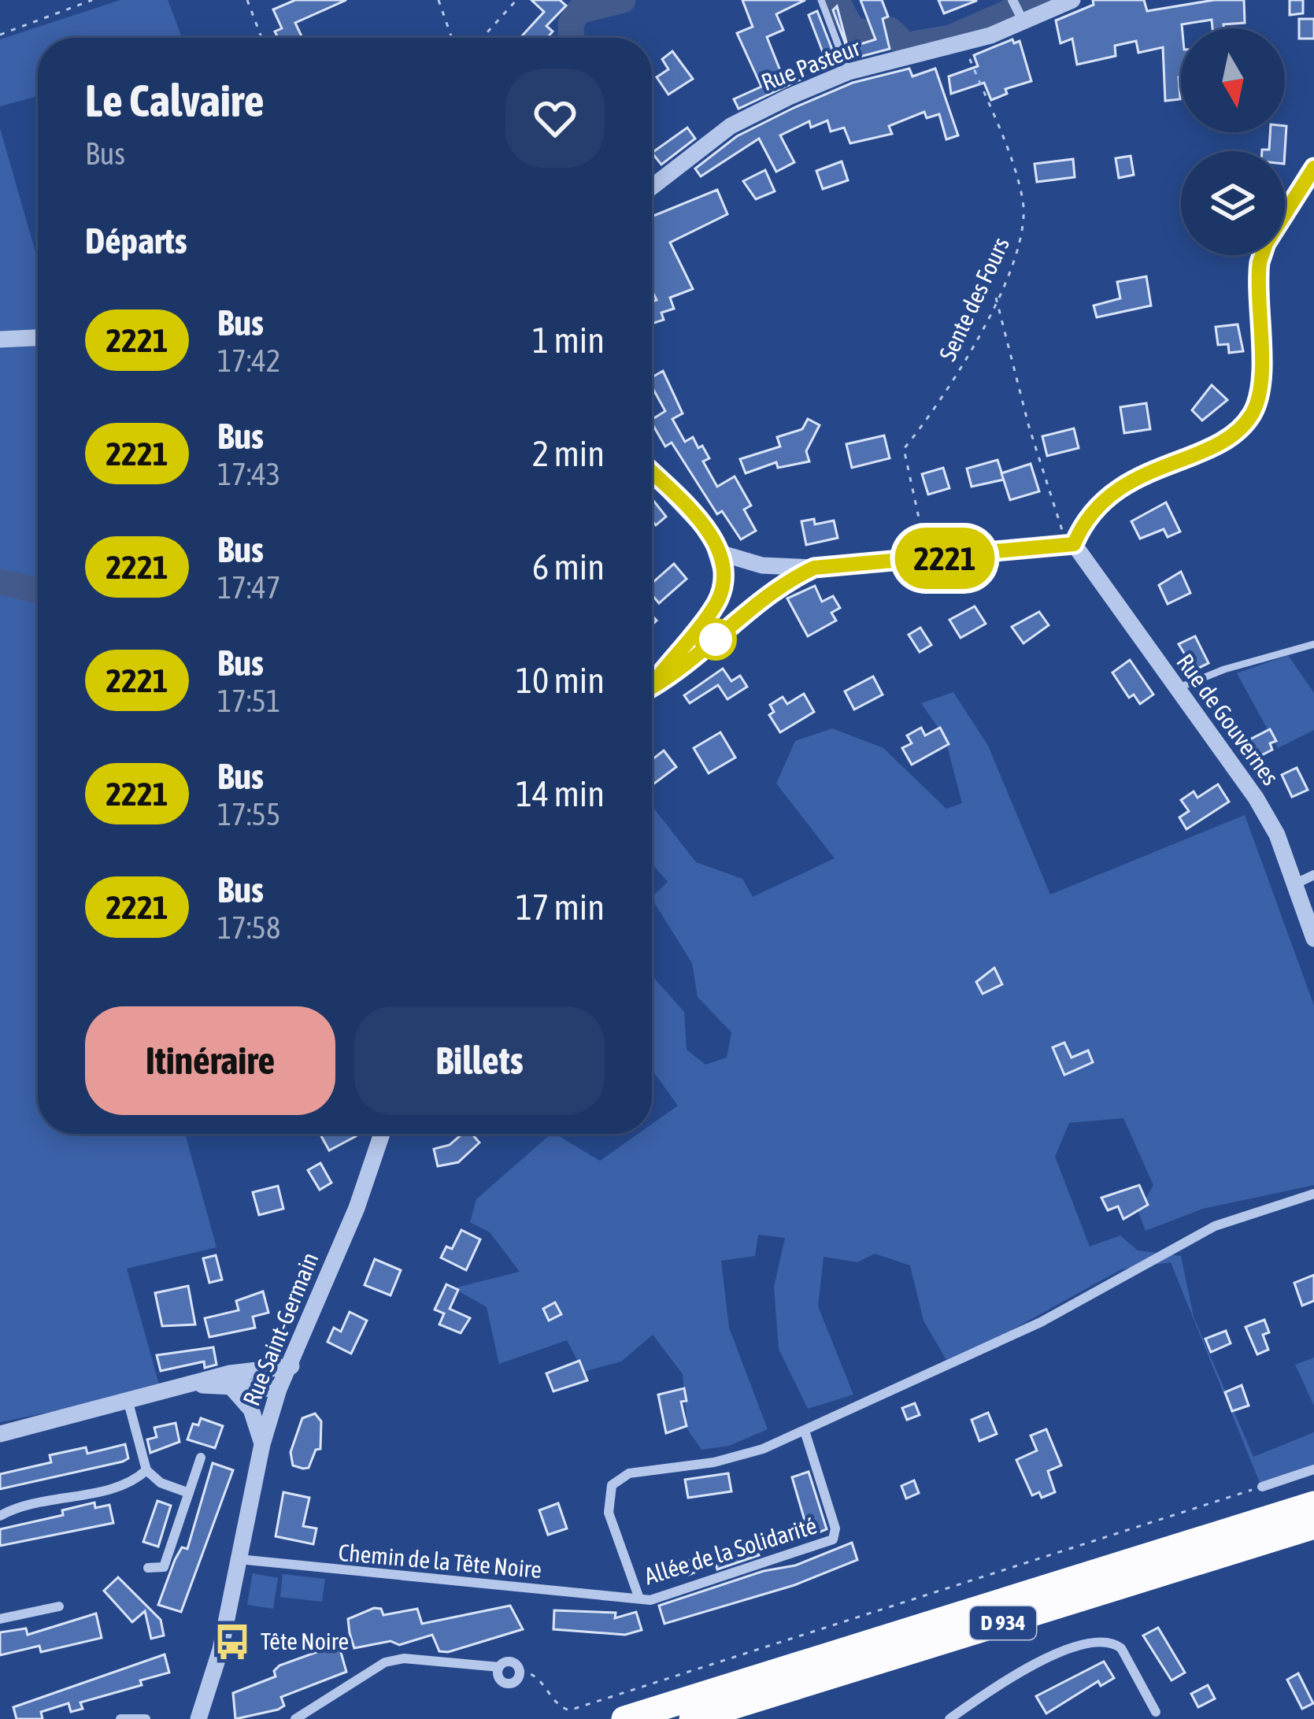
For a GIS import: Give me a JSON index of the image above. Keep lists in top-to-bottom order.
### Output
{
  "streets": {
    "highway": ["D 934"],
    "street": [
      "Rue Pasteur",
      "Rue de Gouvernes",
      "Rue Saint-Germain",
      "Allée de la Solidarité",
      "Chemin de la Tête Noire"
    ],
    "path": ["Sente des Fours"]
  },
  "crossings": [
    ["Rue Pasteur", "Sente des Fours"],
    ["Rue Saint-Germain", "Chemin de la Tête Noire"],
    ["Allée de la Solidarité", "Chemin de la Tête Noire"]
  ],
  "places": {
    "bus stop": ["Tête Noire"]
  },
  "lines": ["bus line 2221"],
  "north": "bottom",
  "page": {
    "on_map": "2221",
    "heading": [
      ["Le Calvaire", "Bus"],
      "Départs"
    ],
    "list": [
      {
        "mark": "2221",
        "name": "Bus",
        "note": "17:42",
        "value": "1 min"
      },
      {
        "mark": "2221",
        "name": "Bus",
        "note": "17:43",
        "value": "2 min"
      },
      {
        "mark": "2221",
        "name": "Bus",
        "note": "17:47",
        "value": "6 min"
      },
      {
        "mark": "2221",
        "name": "Bus",
        "note": "17:51",
        "value": "10 min"
      },
      {
        "mark": "2221",
        "name": "Bus",
        "note": "17:55",
        "value": "14 min"
      },
      {
        "mark": "2221",
        "name": "Bus",
        "note": "17:58",
        "value": "17 min"
      }
    ],
    "buttons": ["Itinéraire", "Billets"]
  }
}
